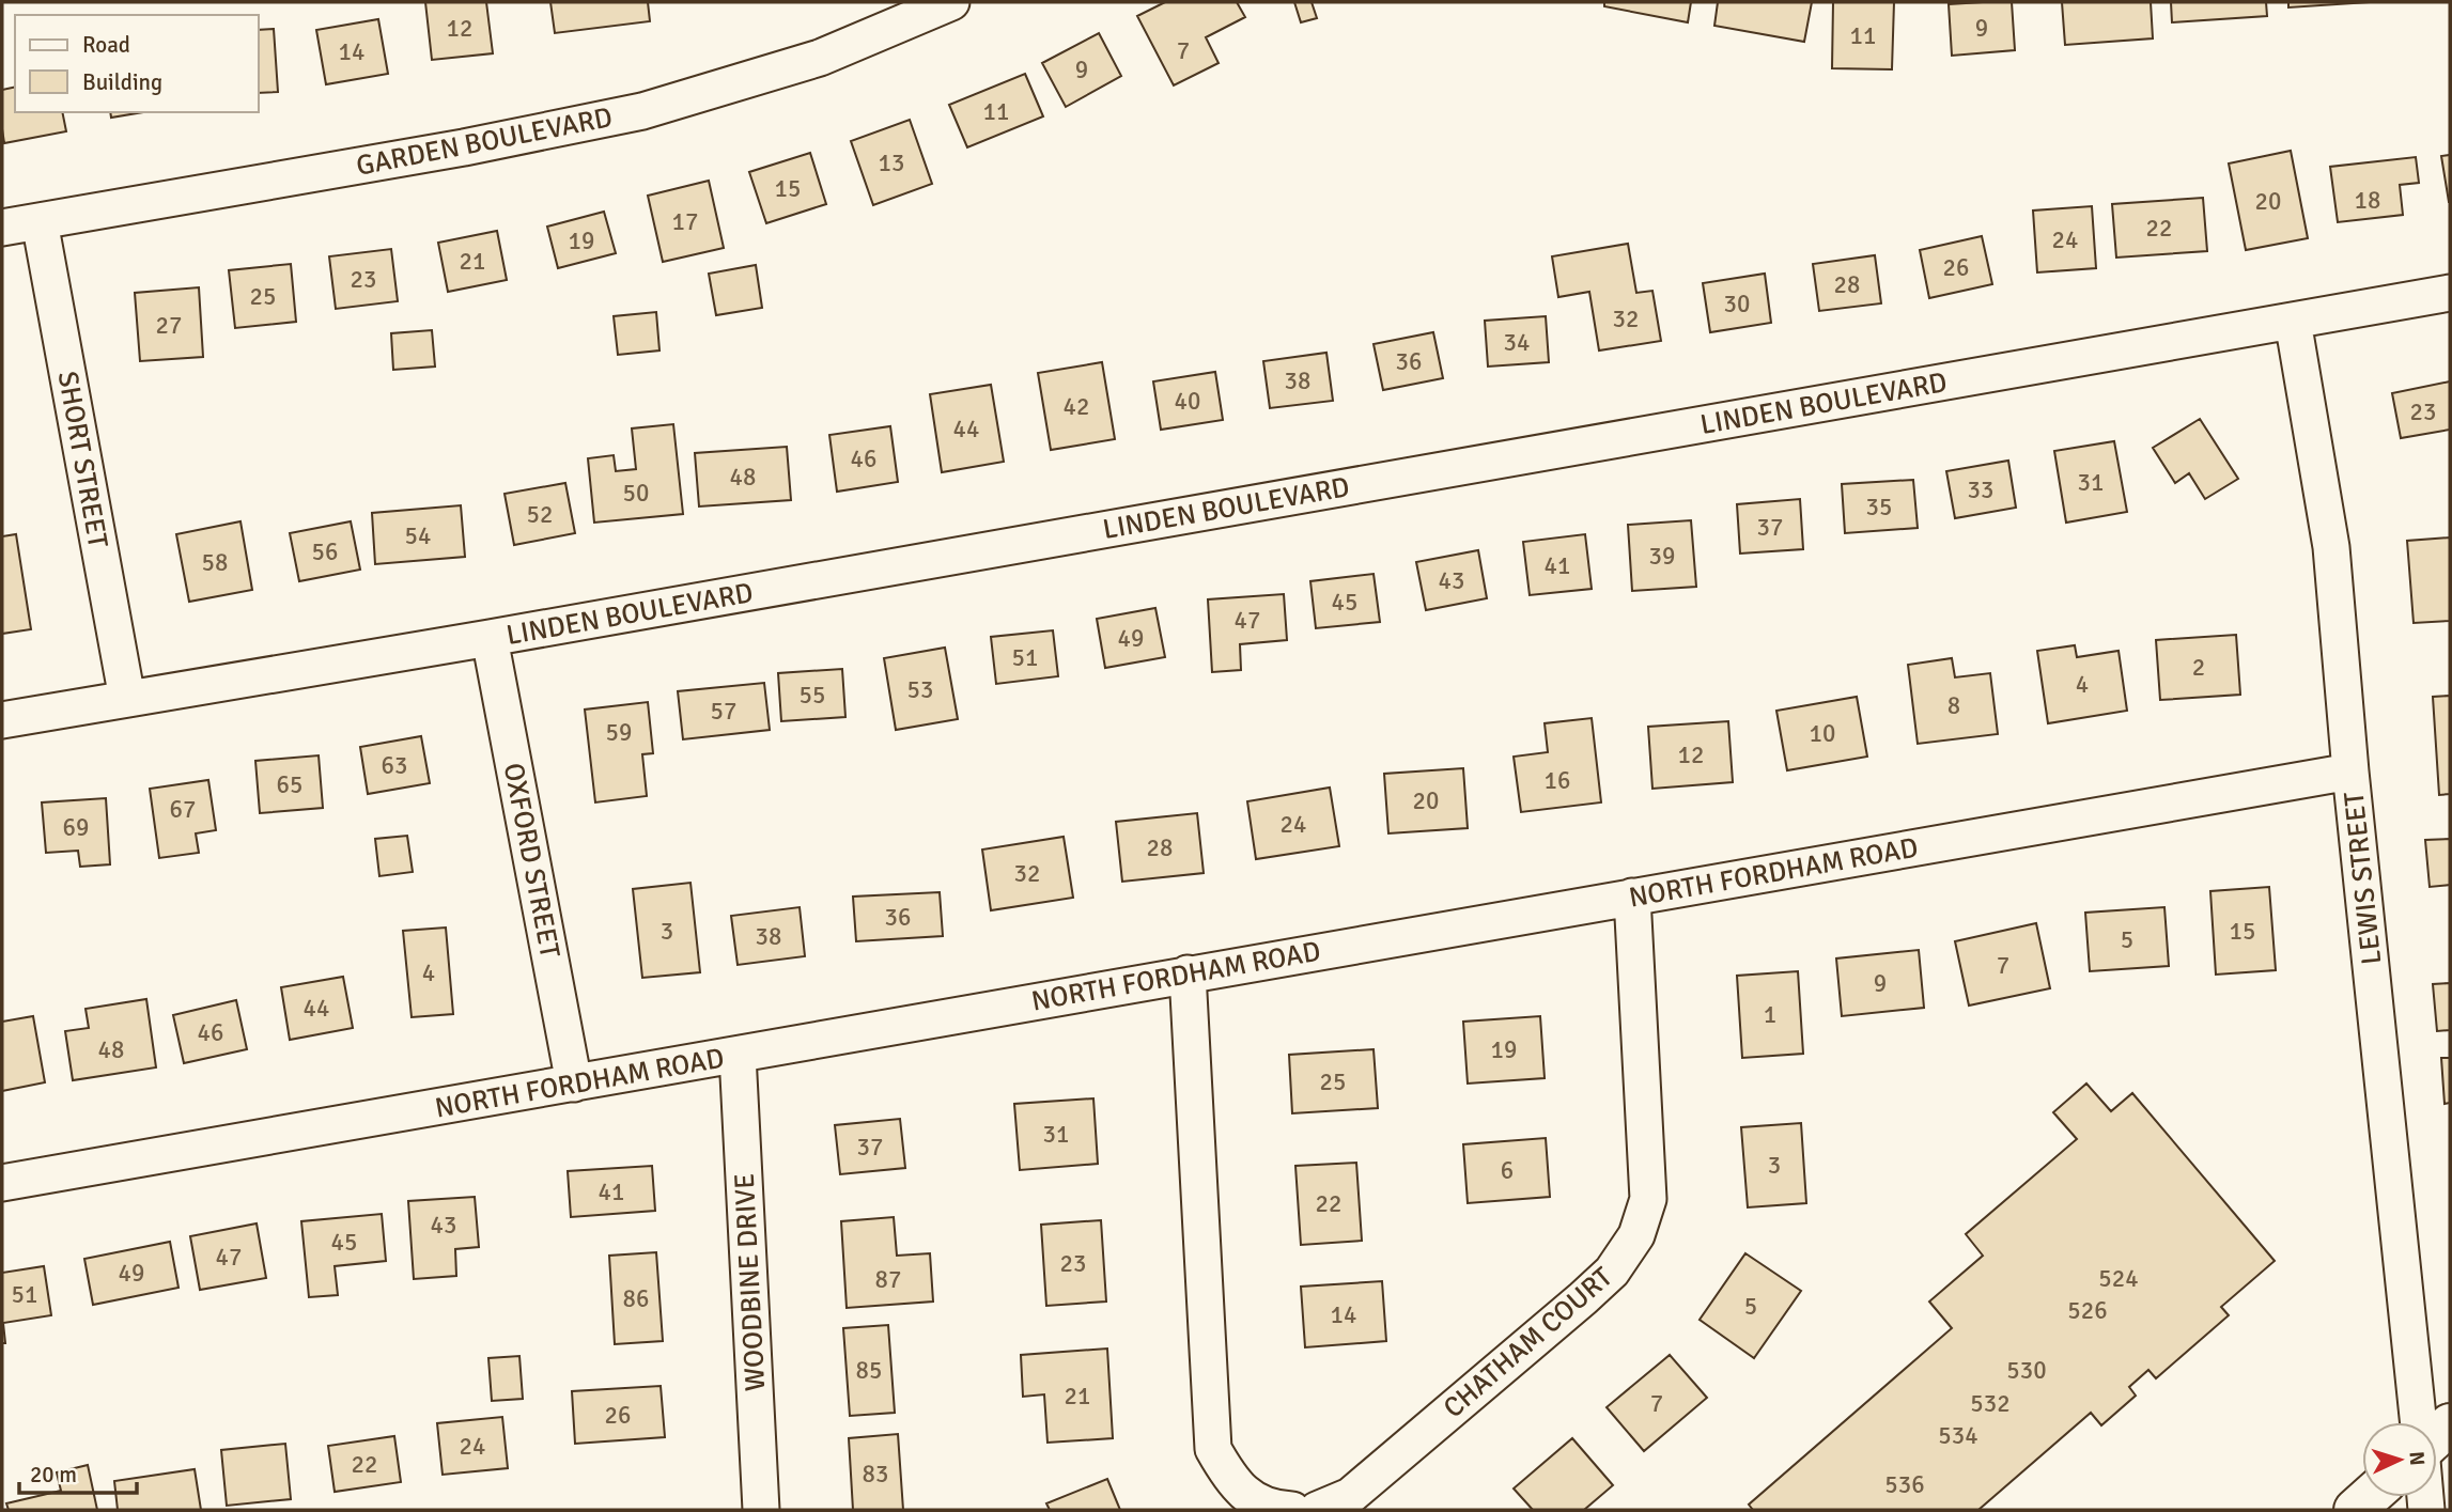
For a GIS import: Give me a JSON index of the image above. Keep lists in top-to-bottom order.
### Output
{
  "streets": {
    "street": [
      "GARDEN BOULEVARD",
      "LINDEN BOULEVARD",
      "SHORT STREET",
      "OXFORD STREET",
      "NORTH FORDHAM ROAD",
      "LEWIS STREET",
      "WOODBINE DRIVE",
      "CHATHAM COURT"
    ]
  },
  "crossings": [
    ["GARDEN BOULEVARD", "SHORT STREET"],
    ["LINDEN BOULEVARD", "SHORT STREET"],
    ["LINDEN BOULEVARD", "OXFORD STREET"],
    ["LINDEN BOULEVARD", "LEWIS STREET"],
    ["OXFORD STREET", "NORTH FORDHAM ROAD"],
    ["NORTH FORDHAM ROAD", "LEWIS STREET"],
    ["NORTH FORDHAM ROAD", "WOODBINE DRIVE"],
    ["NORTH FORDHAM ROAD", "CHATHAM COURT"]
  ],
  "house_numbers": [
    "12",
    "9",
    "11",
    "7",
    "14",
    "9",
    "11",
    "13",
    "15",
    "18",
    "20",
    "17",
    "22",
    "24",
    "19",
    "21",
    "26",
    "23",
    "28",
    "25",
    "30",
    "32",
    "27",
    "34",
    "36",
    "38",
    "40",
    "42",
    "23",
    "44",
    "46",
    "48",
    "31",
    "33",
    "50",
    "35",
    "52",
    "37",
    "54",
    "56",
    "39",
    "58",
    "41",
    "43",
    "45",
    "47",
    "49",
    "51",
    "2",
    "4",
    "53",
    "55",
    "8",
    "57",
    "59",
    "10",
    "12",
    "63",
    "16",
    "65",
    "20",
    "67",
    "24",
    "69",
    "28",
    "32",
    "36",
    "3",
    "15",
    "38",
    "5",
    "7",
    "4",
    "9",
    "44",
    "1",
    "46",
    "48",
    "19",
    "25",
    "31",
    "37",
    "3",
    "6",
    "41",
    "22",
    "43",
    "45",
    "47",
    "23",
    "49",
    "524",
    "87",
    "51",
    "86",
    "5",
    "526",
    "14",
    "85",
    "530",
    "21",
    "7",
    "532",
    "26",
    "534",
    "24",
    "22",
    "83",
    "536"
  ],
  "legend": ["Road", "Building"],
  "scale_bar": "20 m",
  "north": "right"
}
